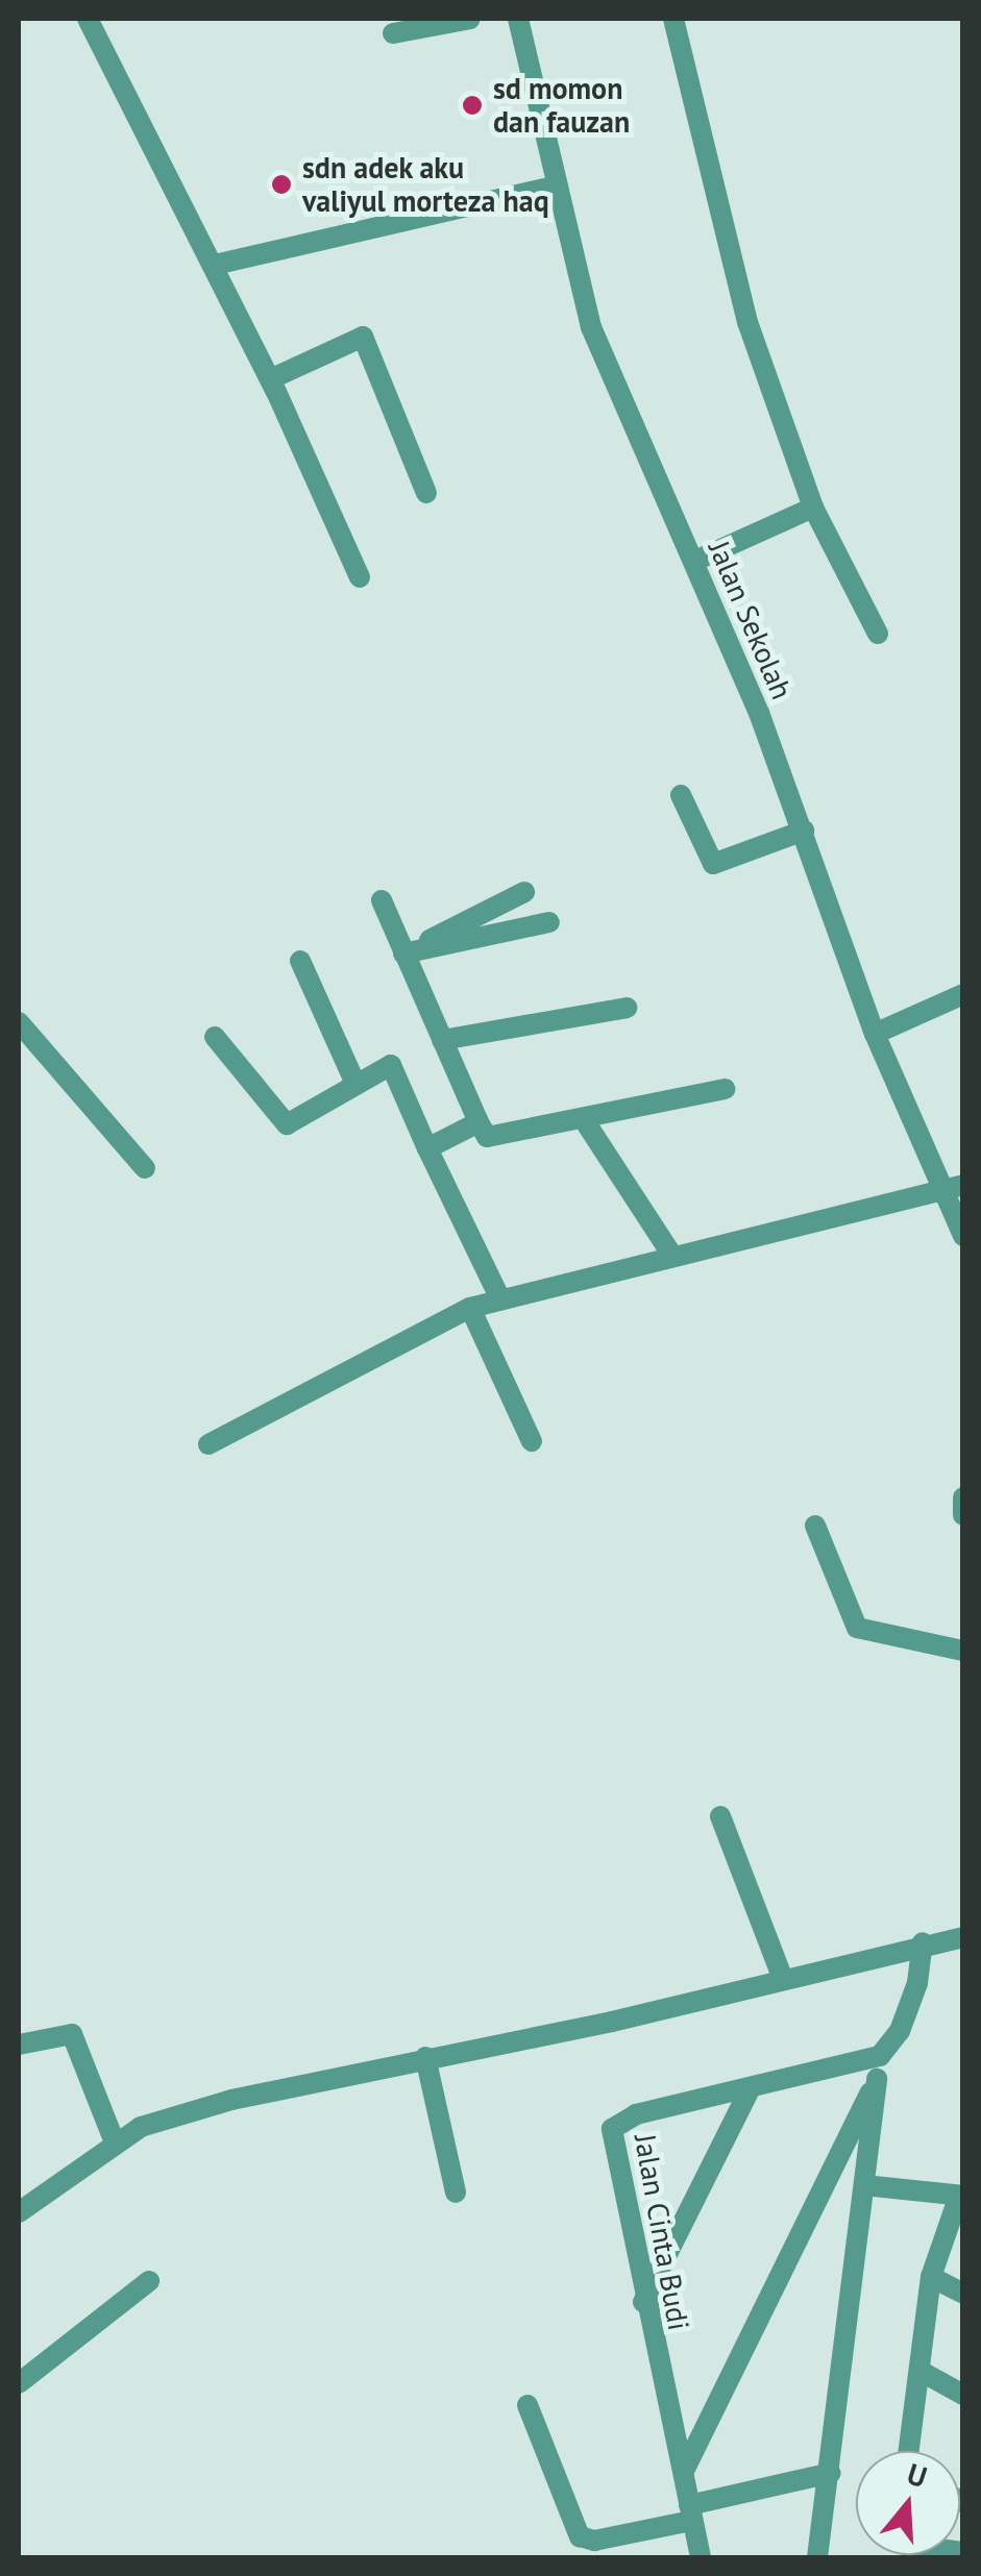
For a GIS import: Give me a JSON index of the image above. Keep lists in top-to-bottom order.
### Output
{
  "streets": {
    "street": ["Jalan Sekolah", "Jalan Cinta Budi"]
  },
  "places": ["sd momon dan fauzan", "sdn adek aku valiyul morteza haq"],
  "north": "top"
}
